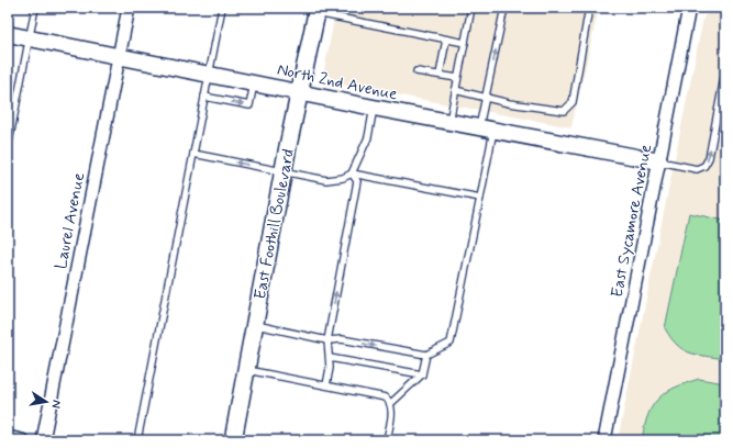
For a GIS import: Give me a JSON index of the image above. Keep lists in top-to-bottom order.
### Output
{
  "streets": {
    "main road": ["East Foothill Boulevard"],
    "street": ["North 2nd Avenue", "Laurel Avenue", "East Sycamore Avenue"]
  },
  "crossings": [
    ["North 2nd Avenue", "Laurel Avenue"],
    ["North 2nd Avenue", "East Sycamore Avenue"],
    ["North 2nd Avenue", "East Foothill Boulevard"]
  ],
  "north": "right"
}
